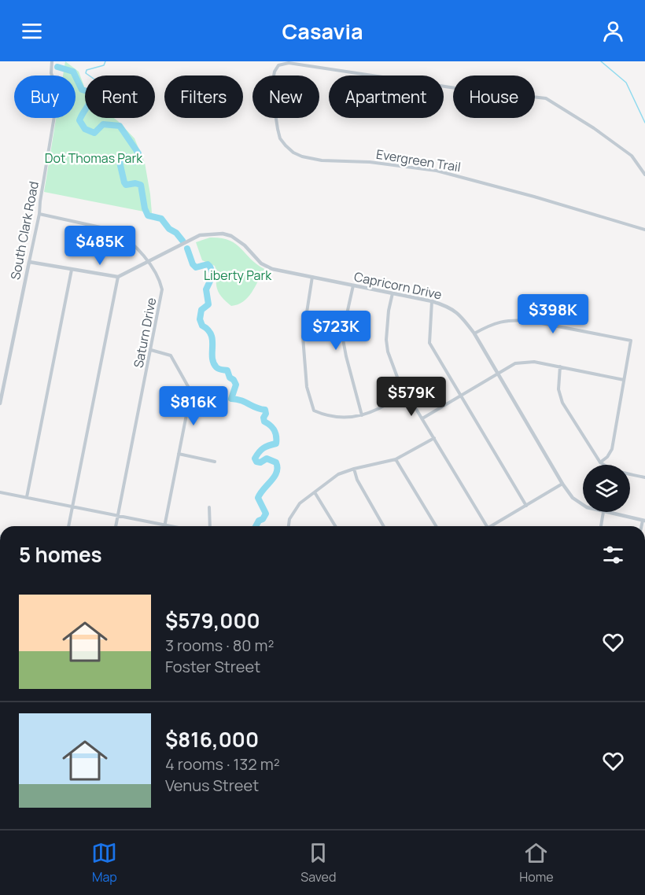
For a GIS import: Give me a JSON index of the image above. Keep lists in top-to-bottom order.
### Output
{
  "streets": {
    "street": [
      "Evergreen Trail",
      "South Clark Road",
      "Capricorn Drive",
      "Saturn Drive"
    ]
  },
  "crossings": [
    ["South Clark Road", "Saturn Drive"],
    ["Capricorn Drive", "Saturn Drive"]
  ],
  "parks": ["Dot Thomas Park", "Liberty Park"],
  "page": {
    "header": "Casavia",
    "chip": [
      "Buy",
      "Rent",
      "Filters",
      "New",
      "Apartment",
      "House"
    ],
    "price": [
      "$485K",
      "$398K",
      "$723K",
      "$579K",
      "$816K"
    ],
    "heading": "5 homes",
    "list": [
      {
        "name": "$579,000",
        "note": "3 rooms · 80 m² · Foster Street"
      },
      {
        "name": "$816,000",
        "note": "4 rooms · 132 m² · Venus Street"
      }
    ],
    "tabs": ["Map", "Saved", "Home"]
  }
}
